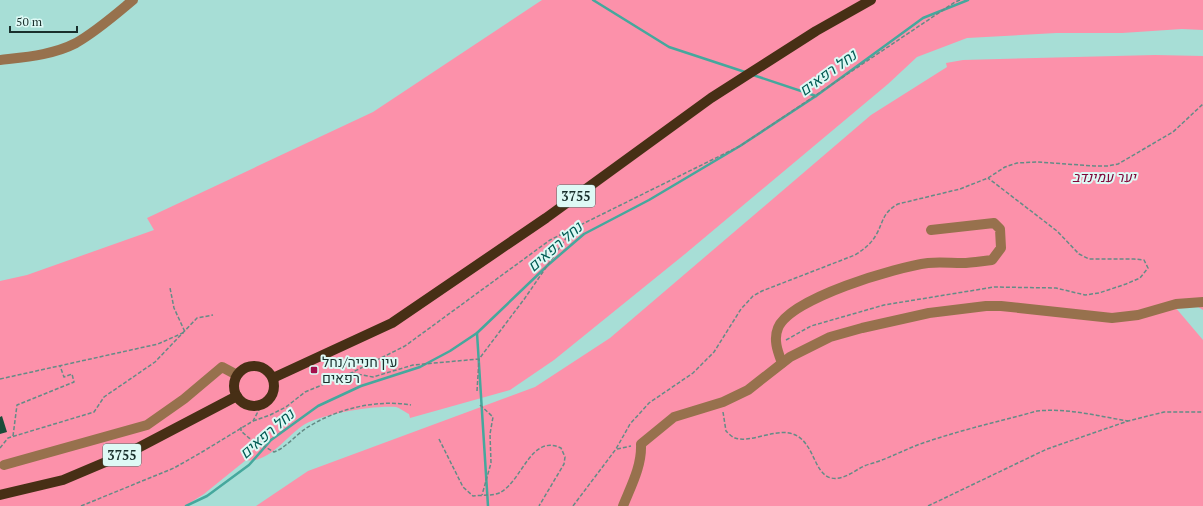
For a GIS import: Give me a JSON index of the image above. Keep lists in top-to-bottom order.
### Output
{
  "streets": {
    "main road": ["3755"]
  },
  "water": ["נחל רפאים"],
  "parks": ["יער עמינדב"],
  "places": {
    "transit": ["עין חנייה/נחל רפאים"]
  },
  "scale_bar": "50 m"
}
